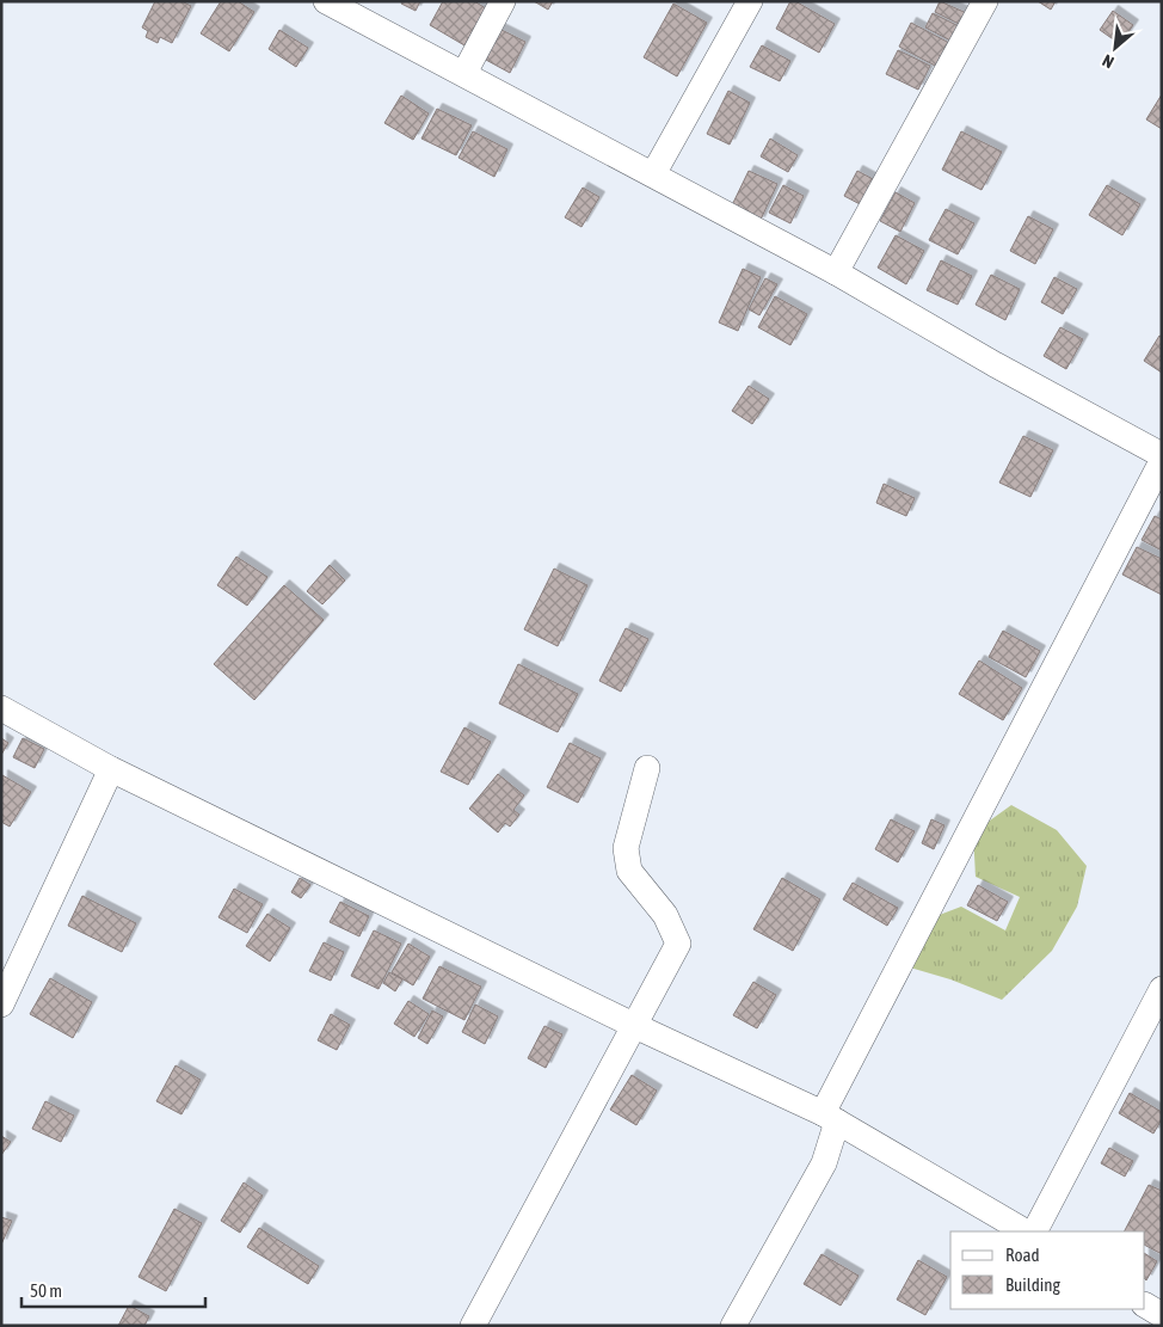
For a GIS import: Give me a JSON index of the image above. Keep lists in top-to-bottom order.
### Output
{
  "legend": ["Road", "Building"],
  "scale_bar": "50 m",
  "north": "bottom left"
}
